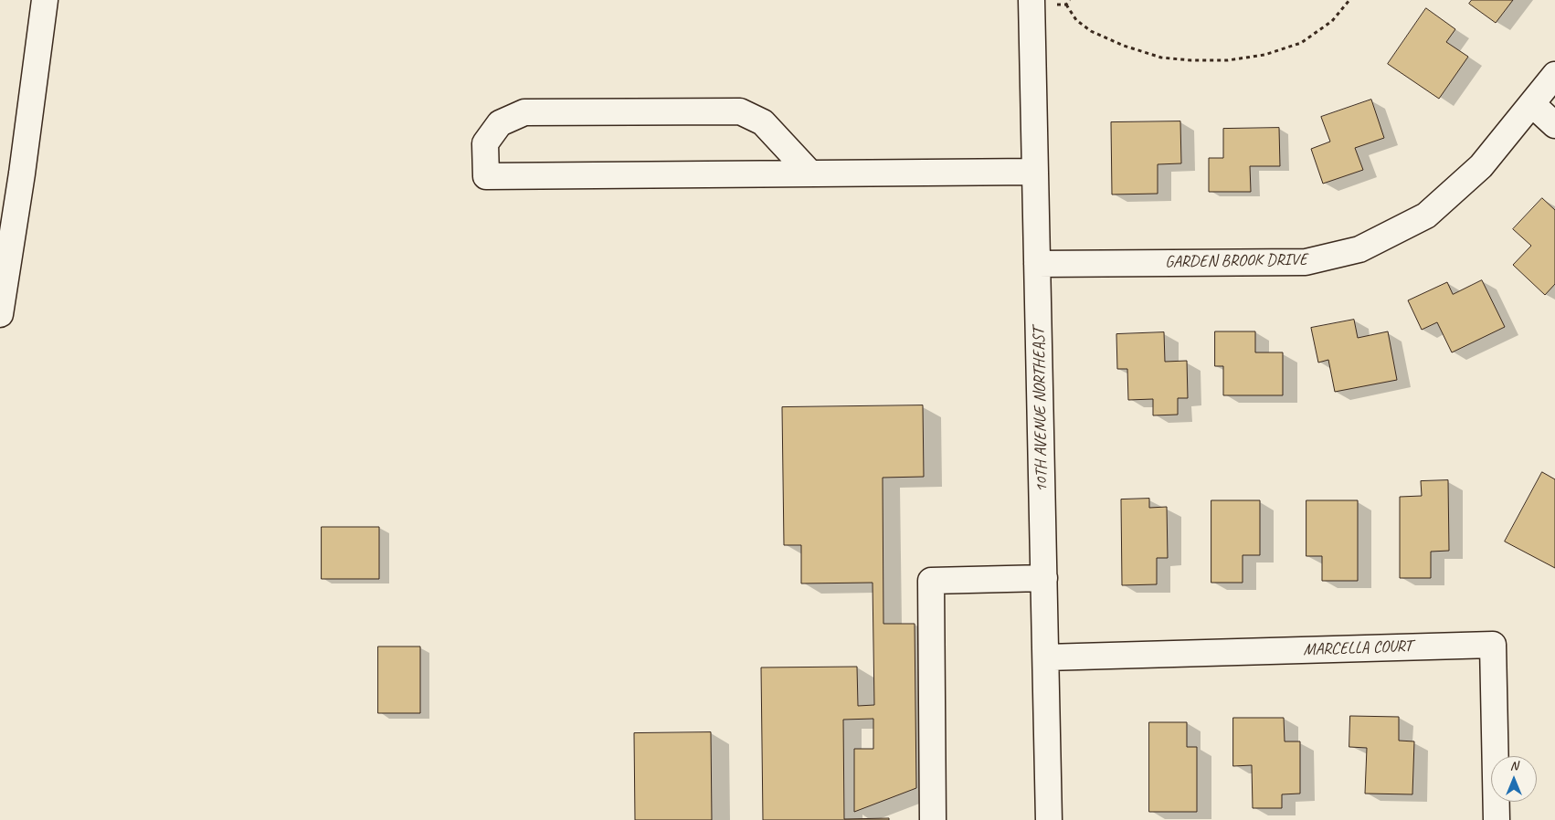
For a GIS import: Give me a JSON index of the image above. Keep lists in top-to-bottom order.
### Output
{
  "streets": {
    "main road": ["GARDEN BROOK DRIVE", "10TH AVENUE NORTHEAST", "MARCELLA COURT"]
  },
  "crossings": [
    ["GARDEN BROOK DRIVE", "10TH AVENUE NORTHEAST"],
    ["10TH AVENUE NORTHEAST", "MARCELLA COURT"]
  ],
  "north": "top"
}
